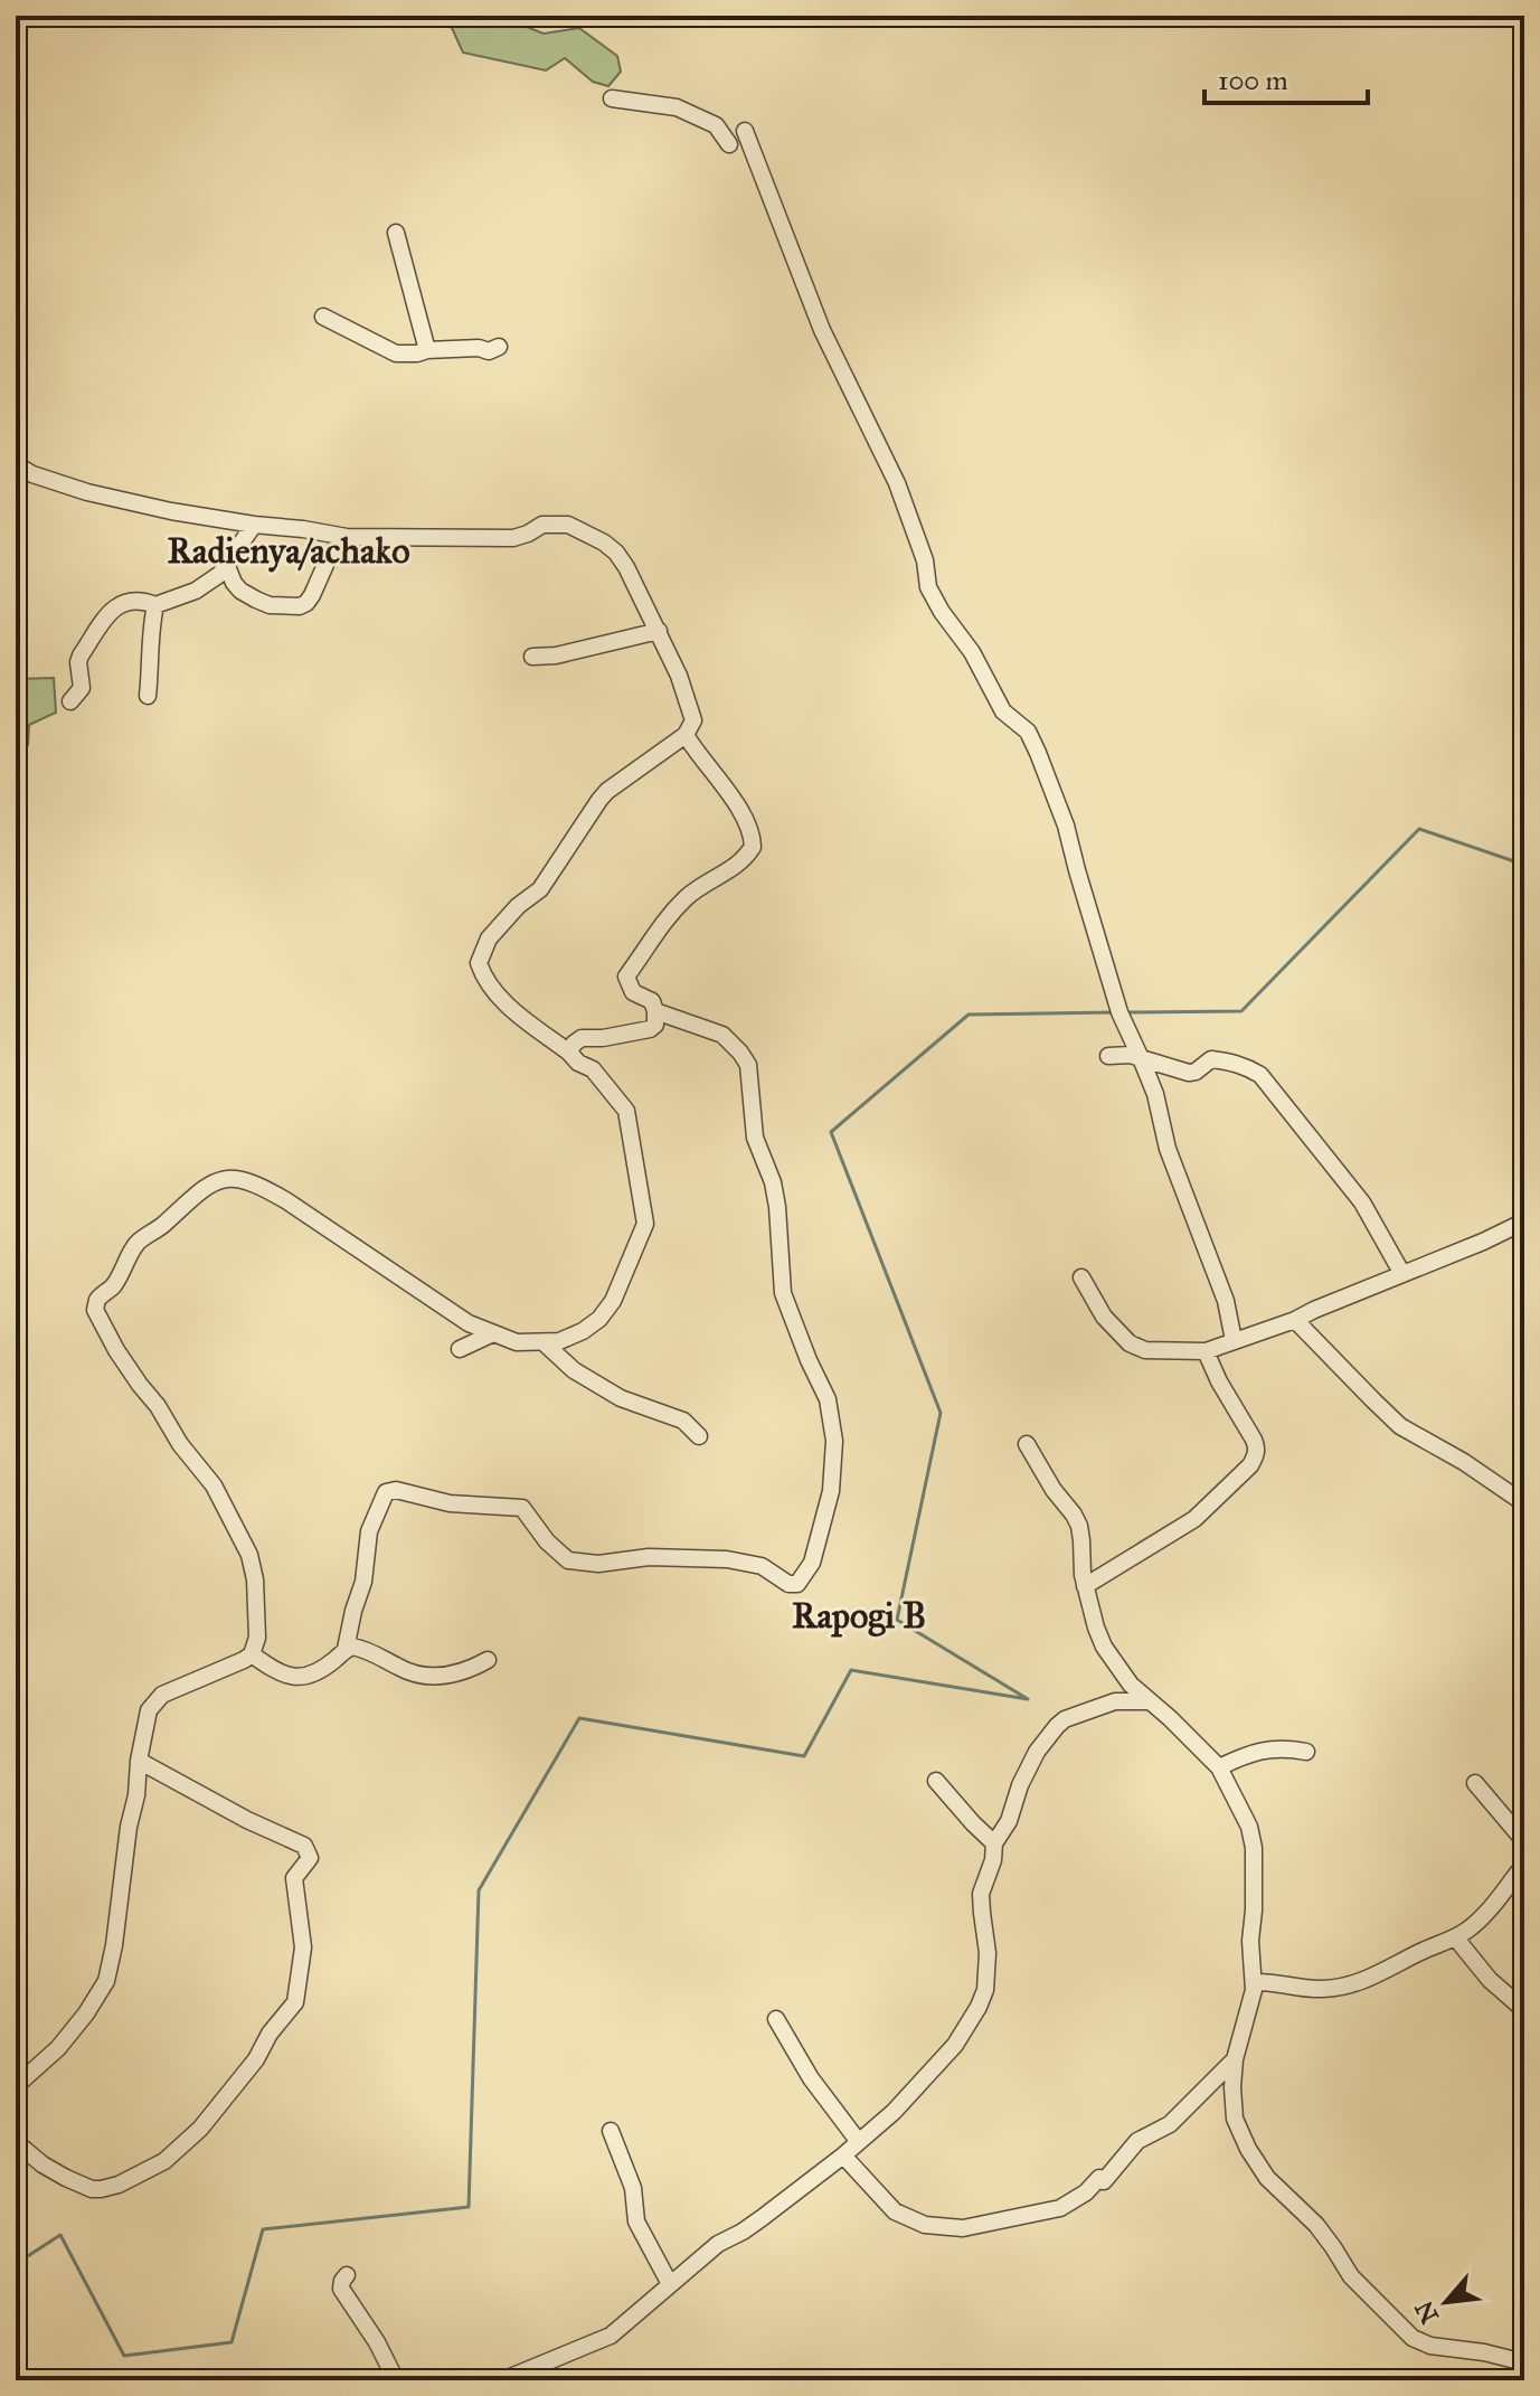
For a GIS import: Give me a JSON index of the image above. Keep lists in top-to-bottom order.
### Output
{
  "districts": ["Radienya/achako", "Rapogi B"],
  "scale_bar": "100 m",
  "north": "bottom left"
}
